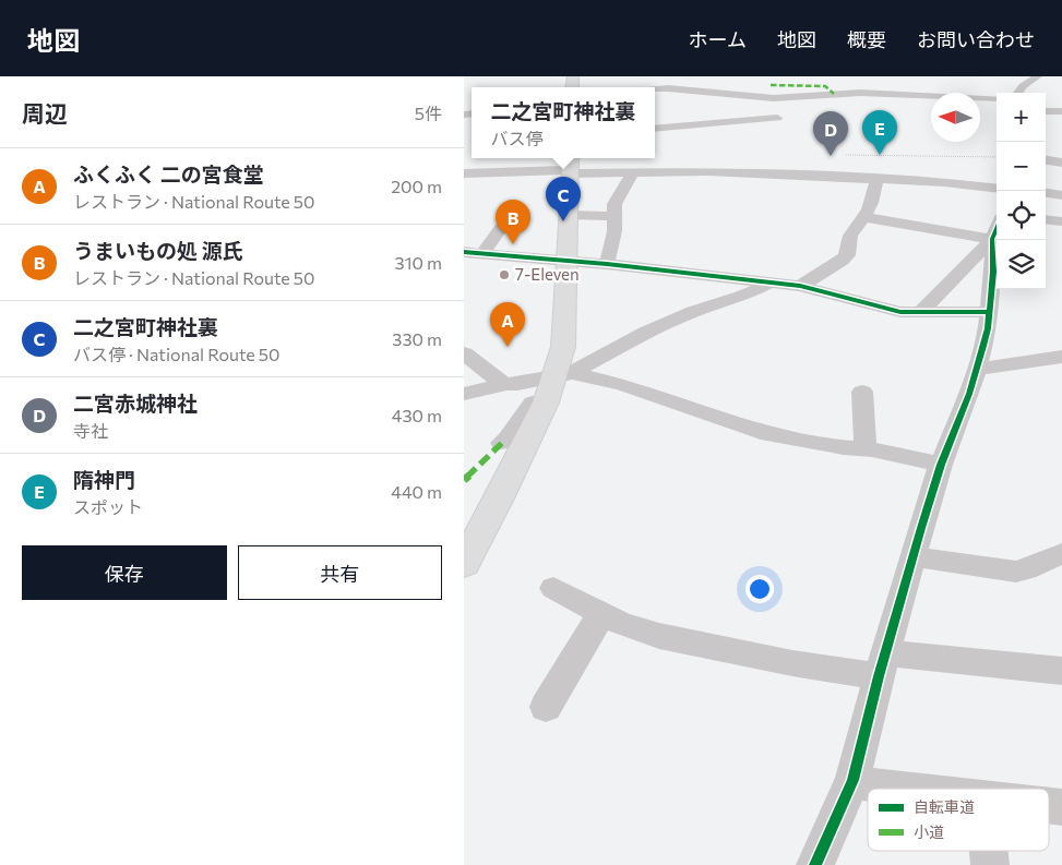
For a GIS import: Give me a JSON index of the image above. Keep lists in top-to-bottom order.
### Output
{
  "places": ["7-Eleven"],
  "legend": ["自転車道", "小道"],
  "north": "left",
  "page": {
    "header": "地図",
    "nav": [
      "ホーム",
      "地図",
      "概要",
      "お問い合わせ"
    ],
    "heading": ["周辺", "5件"],
    "popup": ["二之宮町神社裏", "バス停"],
    "map_buttons": ["+", "−"],
    "pins": [
      "E",
      "D",
      "C",
      "B",
      "A"
    ],
    "list": [
      {
        "mark": "A",
        "name": "ふくふく 二の宮食堂",
        "note": "レストラン · National Route 50",
        "value": "200 m"
      },
      {
        "mark": "B",
        "name": "うまいもの処 源氏",
        "note": "レストラン · National Route 50",
        "value": "310 m"
      },
      {
        "mark": "C",
        "name": "二之宮町神社裏",
        "note": "バス停 · National Route 50",
        "value": "330 m"
      },
      {
        "mark": "D",
        "name": "二宮赤城神社",
        "note": "寺社",
        "value": "430 m"
      },
      {
        "mark": "E",
        "name": "隋神門",
        "note": "スポット",
        "value": "440 m"
      }
    ],
    "buttons": ["保存", "共有"]
  }
}
